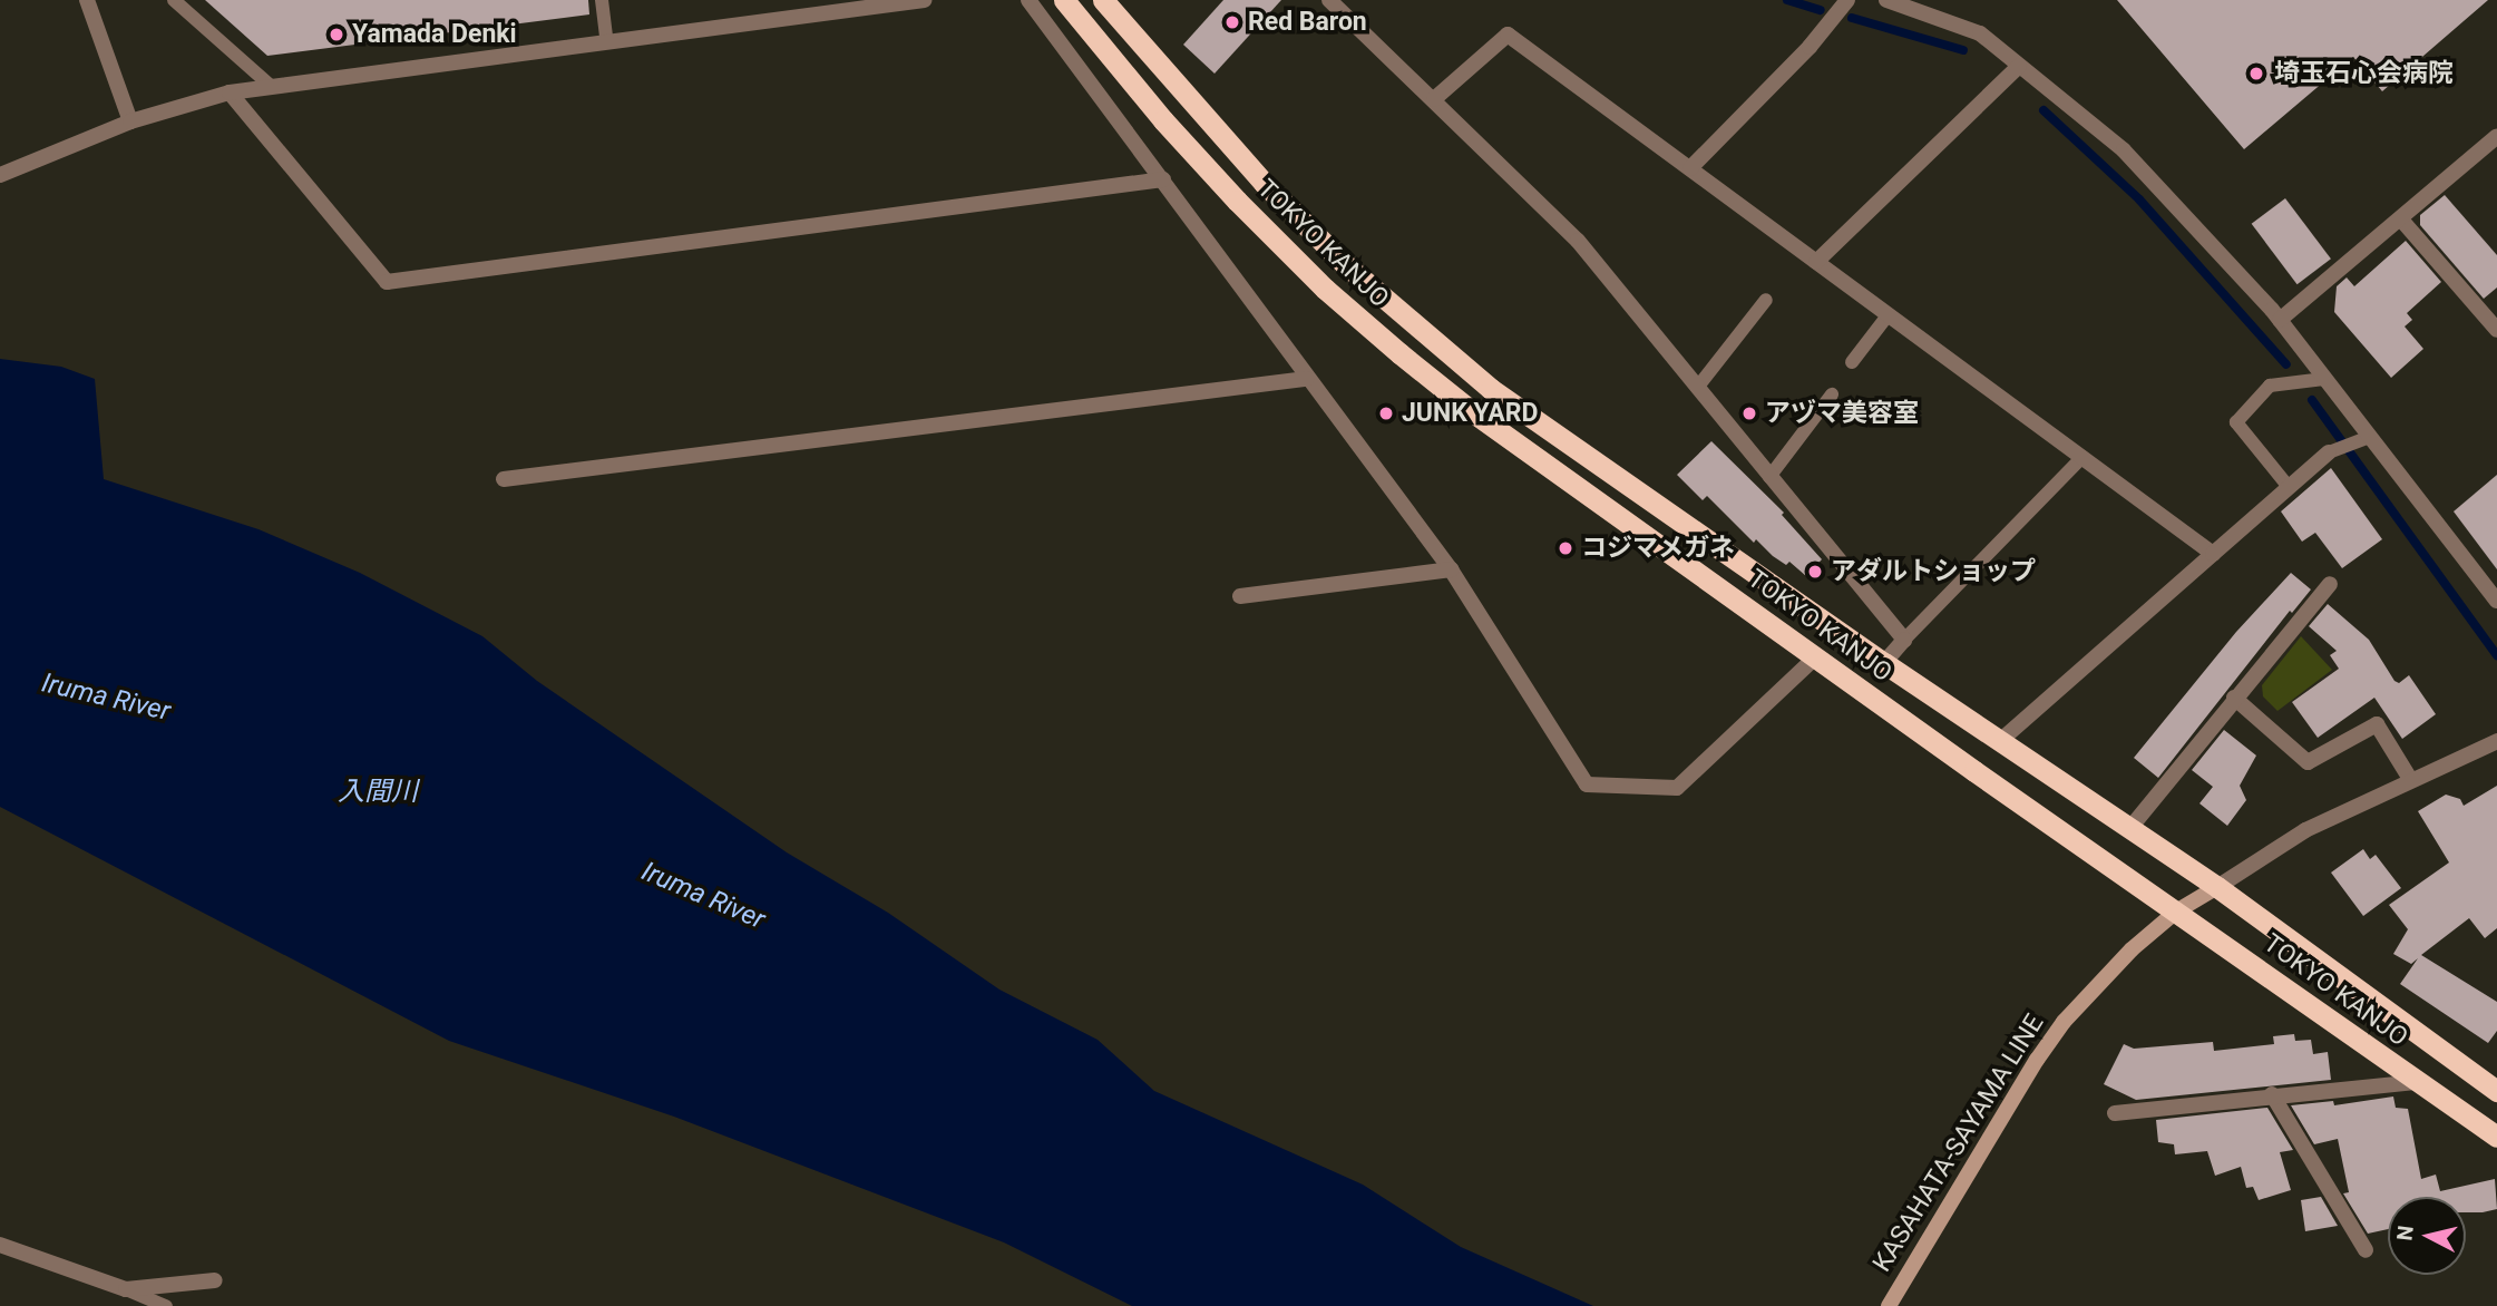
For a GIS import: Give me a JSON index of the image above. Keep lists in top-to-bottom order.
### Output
{
  "streets": {
    "highway": ["TOKYO KANJO"],
    "main road": ["KASAHATA-SAYAMA LINE"]
  },
  "crossings": [
    ["TOKYO KANJO", "KASAHATA-SAYAMA LINE"]
  ],
  "water": ["Iruma River", "入間川"],
  "places": [
    "Red Baron",
    "Yamada Denki",
    "埼玉石心会病院",
    "JUNK YARD",
    "アヅマ美容室",
    "コジマメガネ",
    "アダルトショップ"
  ],
  "north": "left"
}
